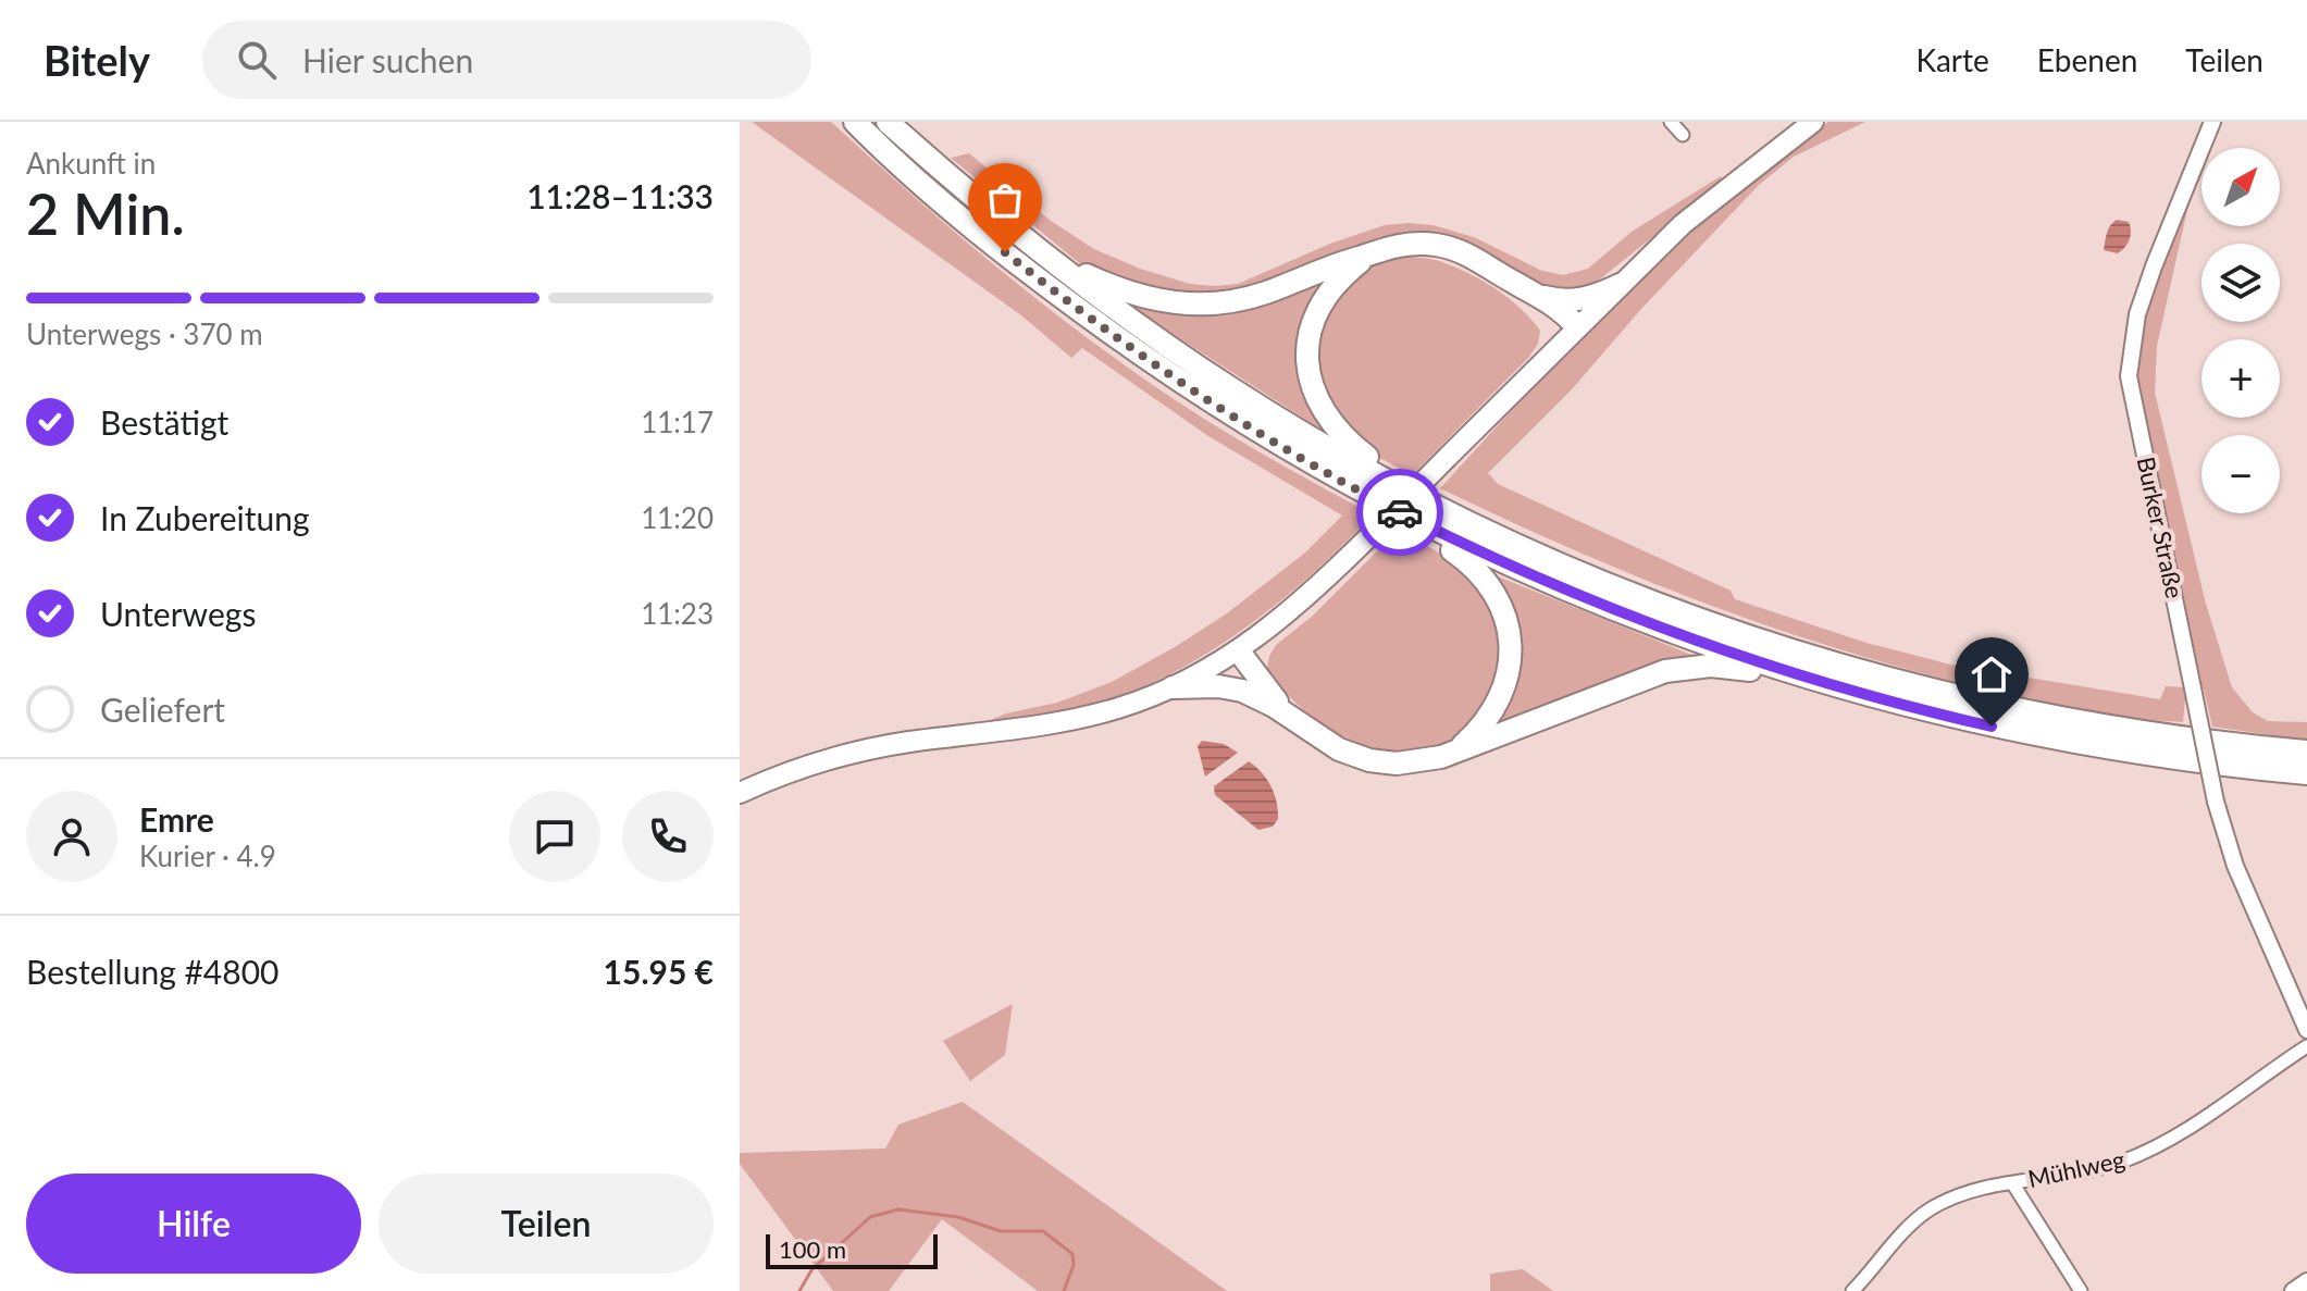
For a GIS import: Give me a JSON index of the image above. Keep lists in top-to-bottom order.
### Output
{
  "streets": {
    "street": ["Burker Straße", "Mühlweg"]
  },
  "scale_bar": "100 m",
  "north": "top right",
  "page": {
    "header": "Bitely",
    "search": "Hier suchen",
    "nav": ["Karte", "Ebenen", "Teilen"],
    "heading": ["2 Min.", "Ankunft in", "11:28–11:33"],
    "panel": [
      "Emre",
      "Kurier · 4.9",
      "Bestellung #4800",
      "15.95 €"
    ],
    "map_buttons": ["+", "−"],
    "bar": "Unterwegs · 370 m",
    "list": [
      ["Bestätigt", "11:17"],
      ["In Zubereitung", "11:20"],
      ["Unterwegs", "11:23"],
      "Geliefert"
    ],
    "buttons": ["Hilfe", "Teilen"],
    "scale": "100 m"
  }
}
